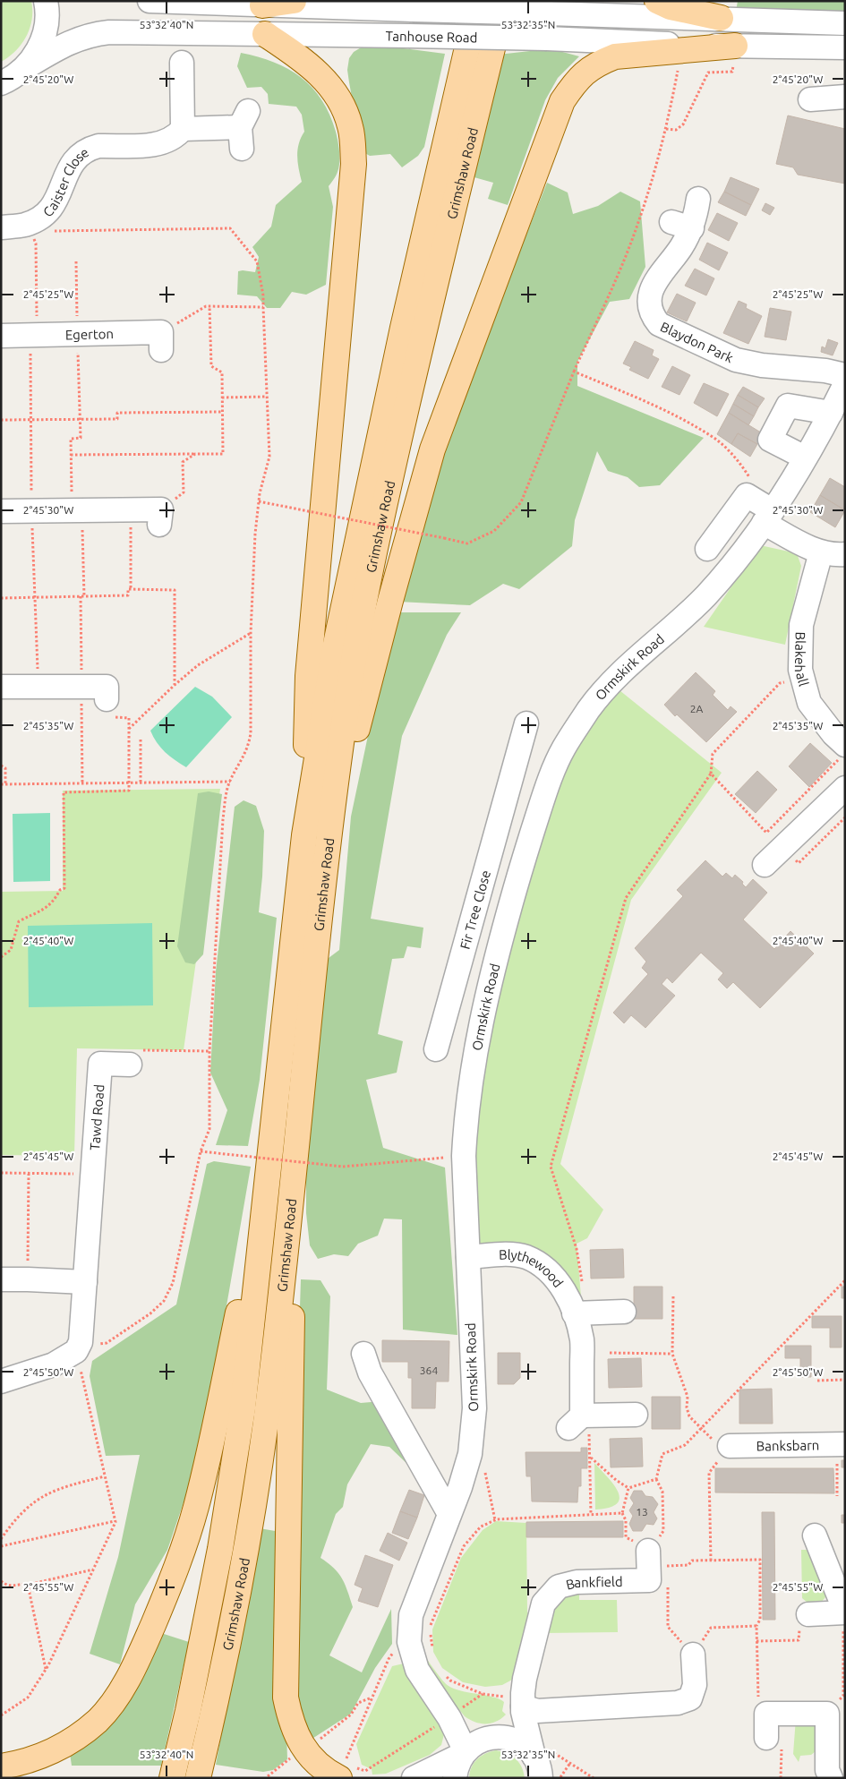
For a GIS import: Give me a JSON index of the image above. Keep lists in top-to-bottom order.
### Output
{
  "streets": {
    "main road": ["Grimshaw Road"],
    "street": [
      "Tanhouse Road",
      "Caister Close",
      "Egerton",
      "Blaydon Park",
      "Blakehall",
      "Ormskirk Road",
      "Fir Tree Close",
      "Tawd Road",
      "Blythewood",
      "Banksbarn",
      "Bankfield"
    ]
  },
  "crossings": [
    ["Ormskirk Road", "Blythewood"],
    ["Ormskirk Road", "Bankfield"]
  ],
  "house_numbers": ["2A", "364", "13"],
  "coordinates": [
    "53°32'40\"N",
    "53°32'35\"N",
    "2°45'20\"W",
    "2°45'25\"W",
    "2°45'30\"W",
    "2°45'35\"W",
    "2°45'40\"W",
    "2°45'45\"W",
    "2°45'50\"W",
    "2°45'55\"W"
  ]
}
